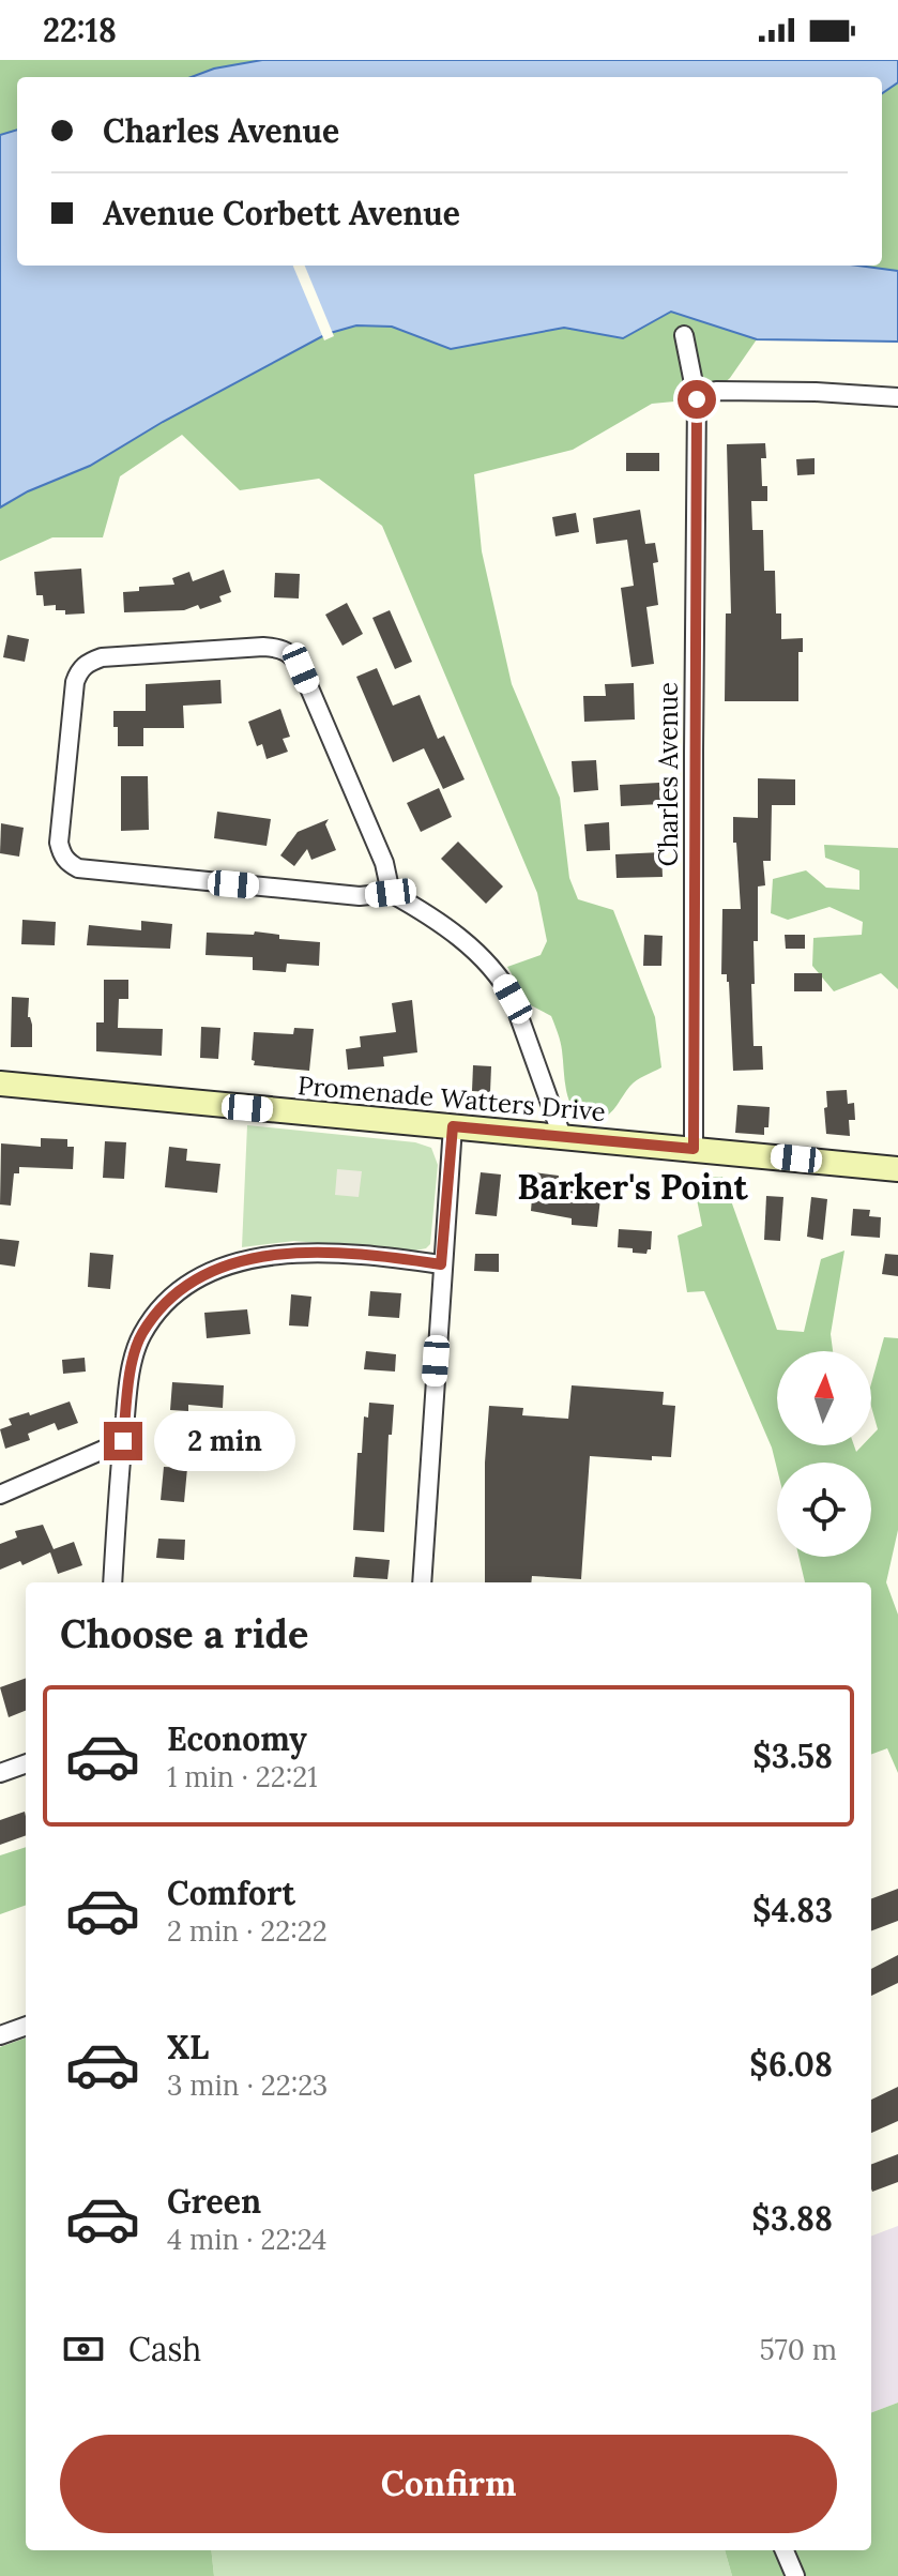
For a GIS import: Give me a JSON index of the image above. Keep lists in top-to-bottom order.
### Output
{
  "streets": {
    "main road": ["Promenade Watters Drive"],
    "street": ["Charles Avenue"]
  },
  "crossings": [
    ["Charles Avenue", "Promenade Watters Drive"]
  ],
  "districts": ["Barker's Point"],
  "north": "top",
  "page": {
    "status": "22:18",
    "banner": ["Charles Avenue", "Avenue Corbett Avenue"],
    "bubble": "2 min",
    "heading": "Choose a ride",
    "list": [
      {
        "name": "Economy",
        "note": "1 min · 22:21",
        "value": "$3.58"
      },
      {
        "name": "Comfort",
        "note": "2 min · 22:22",
        "value": "$4.83"
      },
      {
        "name": "XL",
        "note": "3 min · 22:23",
        "value": "$6.08"
      },
      {
        "name": "Green",
        "note": "4 min · 22:24",
        "value": "$3.88"
      }
    ],
    "pay": ["Cash", "570 m"],
    "buttons": "Confirm"
  }
}
